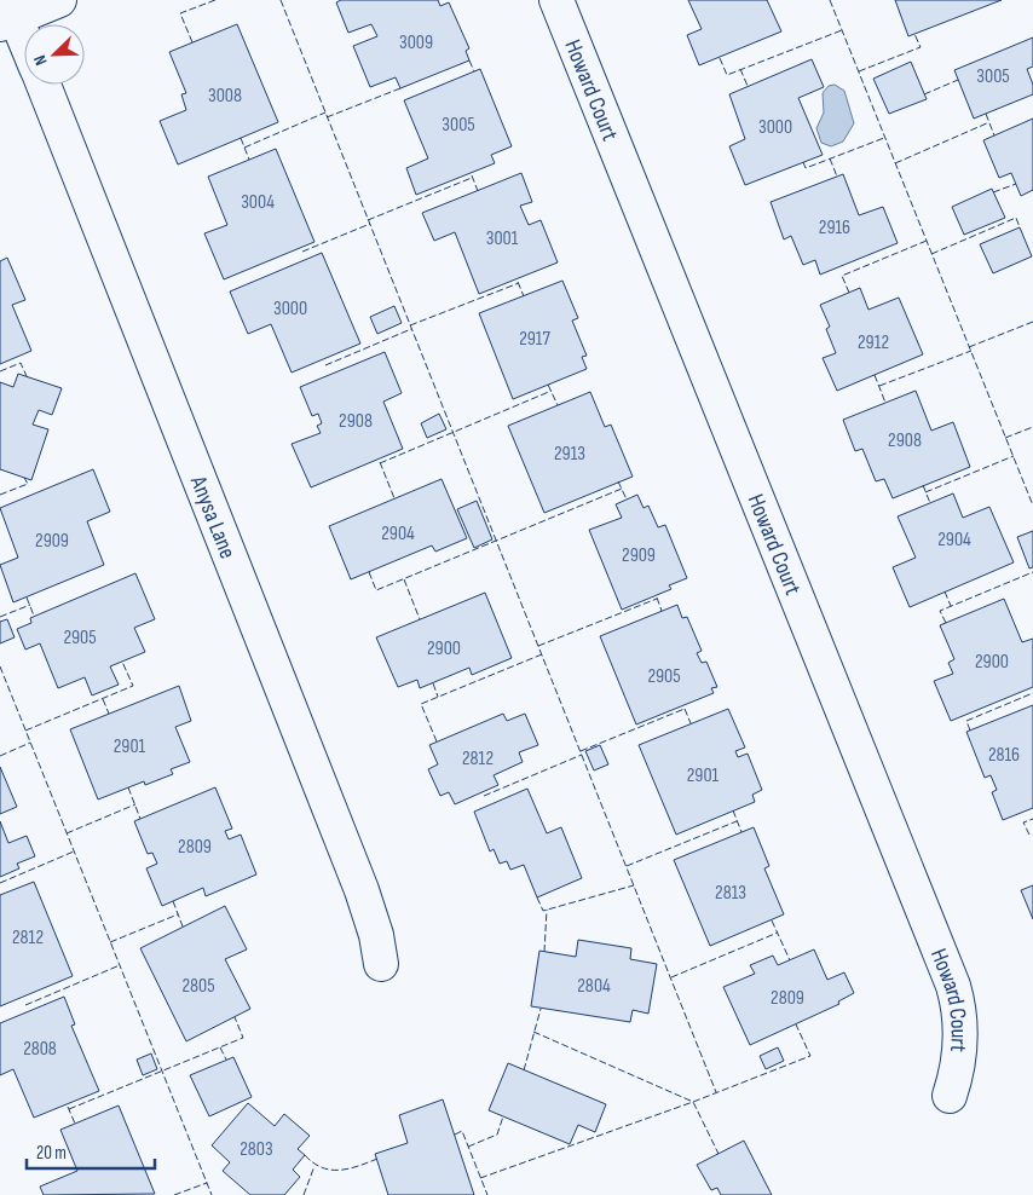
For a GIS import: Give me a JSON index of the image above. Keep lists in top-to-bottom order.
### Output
{
  "streets": {
    "street": ["Howard Court", "Anysa Lane"]
  },
  "house_numbers": [
    "3009",
    "3005",
    "3008",
    "3005",
    "3000",
    "3004",
    "2916",
    "3001",
    "3000",
    "2917",
    "2912",
    "2908",
    "2908",
    "2913",
    "2904",
    "2904",
    "2909",
    "2909",
    "2905",
    "2900",
    "2900",
    "2905",
    "2901",
    "2816",
    "2812",
    "2901",
    "2809",
    "2813",
    "2812",
    "2805",
    "2804",
    "2809",
    "2808",
    "2803"
  ],
  "scale_bar": "20 m",
  "north": "bottom left"
}
